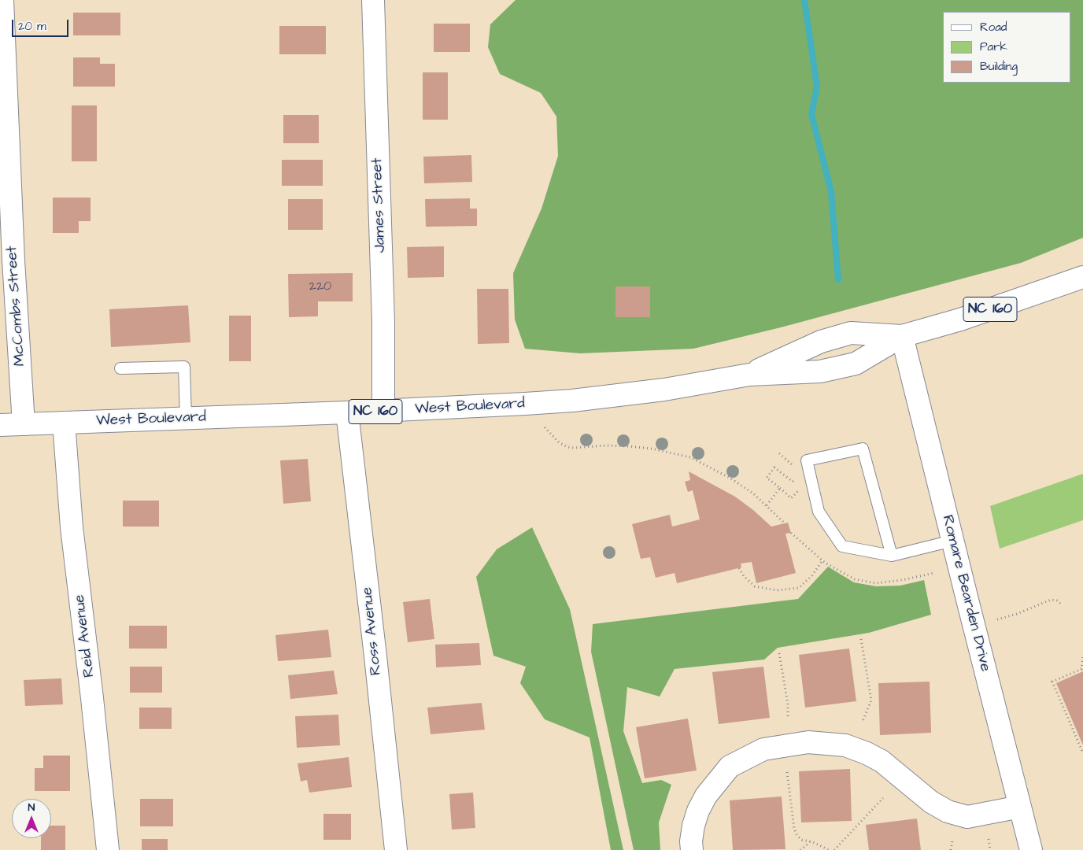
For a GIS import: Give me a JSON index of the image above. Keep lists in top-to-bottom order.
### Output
{
  "streets": {
    "street": [
      "James Street",
      "McCombs Street",
      "NC 160",
      "West Boulevard",
      "Romare Bearden Drive",
      "Ross Avenue",
      "Reid Avenue"
    ]
  },
  "crossings": [
    ["James Street", "West Boulevard"],
    ["McCombs Street", "West Boulevard"],
    ["West Boulevard", "Romare Bearden Drive"],
    ["West Boulevard", "Ross Avenue"],
    ["West Boulevard", "Reid Avenue"]
  ],
  "house_numbers": ["220"],
  "legend": ["Road", "Park", "Building"],
  "scale_bar": "20 m",
  "north": "top"
}
